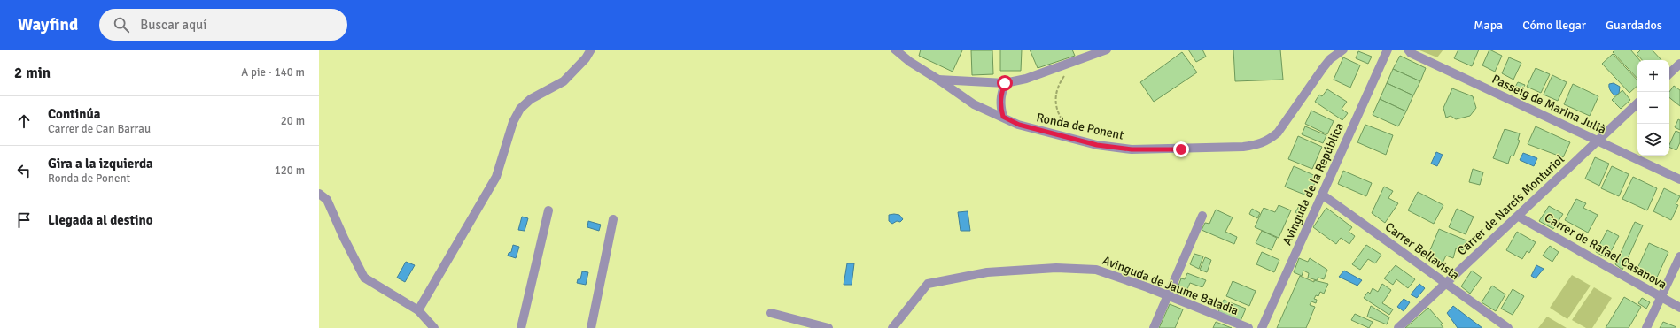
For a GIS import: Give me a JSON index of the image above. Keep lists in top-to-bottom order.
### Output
{
  "streets": {
    "street": [
      "Passeig de Marina Julià",
      "Ronda de Ponent",
      "Avinguda de la República",
      "Carrer de Narcís Monturiol",
      "Carrer Bellavista",
      "Carrer de Rafael Casanova",
      "Avinguda de Jaume Baladia"
    ]
  },
  "crossings": [
    ["Passeig de Marina Julià", "Carrer de Narcís Monturiol"],
    ["Avinguda de la República", "Carrer Bellavista"],
    ["Carrer de Narcís Monturiol", "Carrer Bellavista"],
    ["Carrer de Narcís Monturiol", "Carrer de Rafael Casanova"]
  ],
  "page": {
    "header": "Wayfind",
    "search": "Buscar aquí",
    "nav": ["Mapa", "Cómo llegar", "Guardados"],
    "heading": ["2 min", "A pie · 140 m"],
    "map_buttons": ["+", "−"],
    "list": [
      ["Continúa", "Carrer de Can Barrau", "20 m"],
      ["Gira a la izquierda", "Ronda de Ponent", "120 m"],
      "Llegada al destino"
    ]
  }
}
